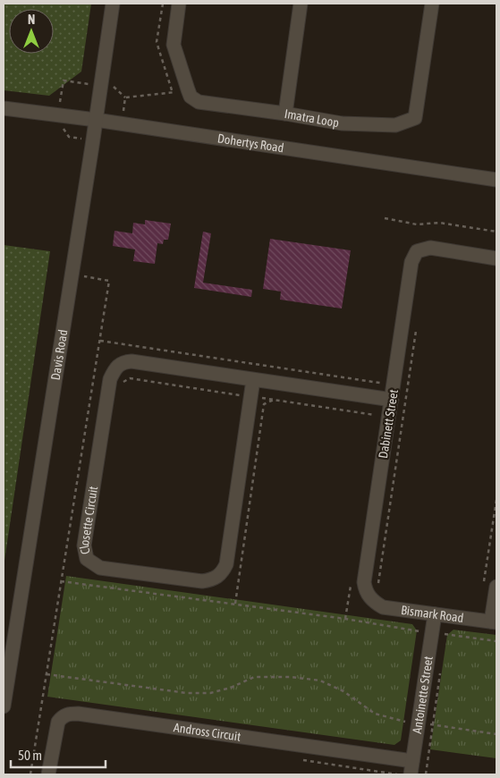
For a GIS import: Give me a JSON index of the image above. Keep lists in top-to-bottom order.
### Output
{
  "streets": {
    "street": [
      "Imatra Loop",
      "Dohertys Road",
      "Davis Road",
      "Dabinett Street",
      "Closette Circuit",
      "Bismark Road",
      "Antoinette Street",
      "Andross Circuit"
    ]
  },
  "crossings": [
    ["Dohertys Road", "Davis Road"],
    ["Dabinett Street", "Closette Circuit"],
    ["Dabinett Street", "Bismark Road"],
    ["Bismark Road", "Antoinette Street"],
    ["Antoinette Street", "Andross Circuit"]
  ],
  "scale_bar": "50 m",
  "north": "top"
}
